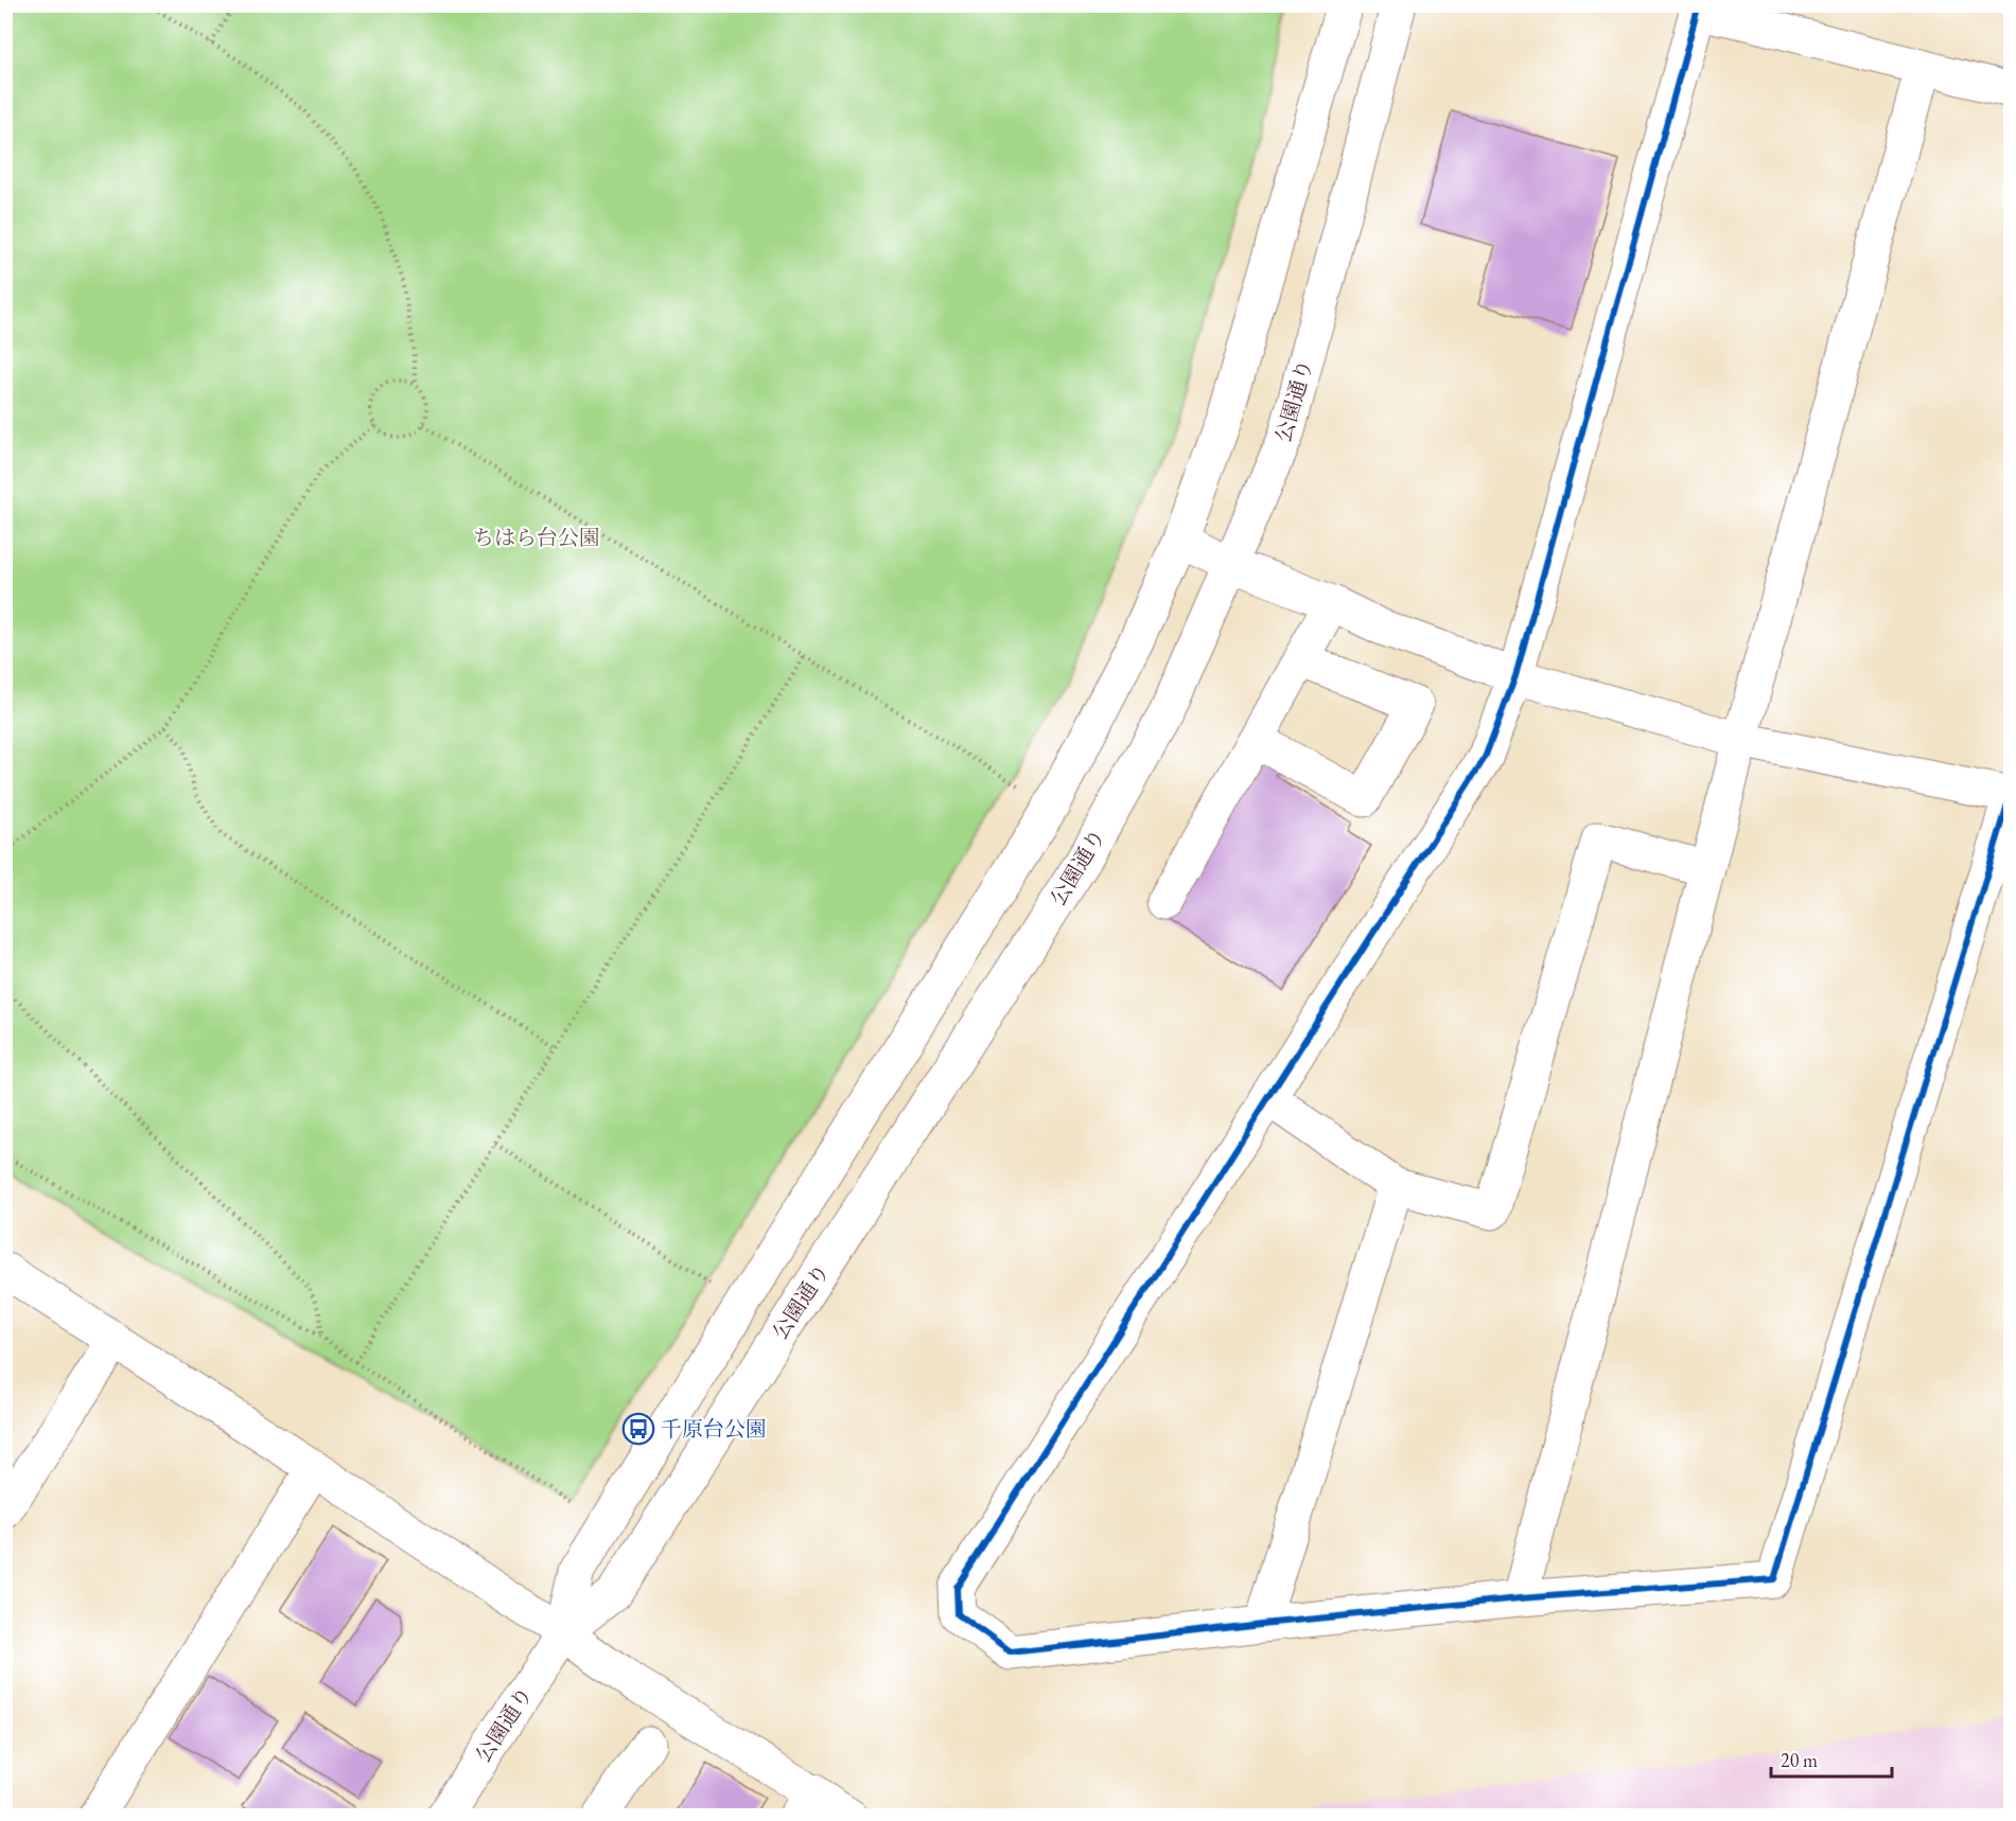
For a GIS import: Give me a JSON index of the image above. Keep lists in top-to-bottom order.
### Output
{
  "streets": {
    "street": ["公園通り"]
  },
  "parks": ["ちはら台公園"],
  "places": {
    "bus stop": ["千原台公園"]
  },
  "scale_bar": "20 m"
}
